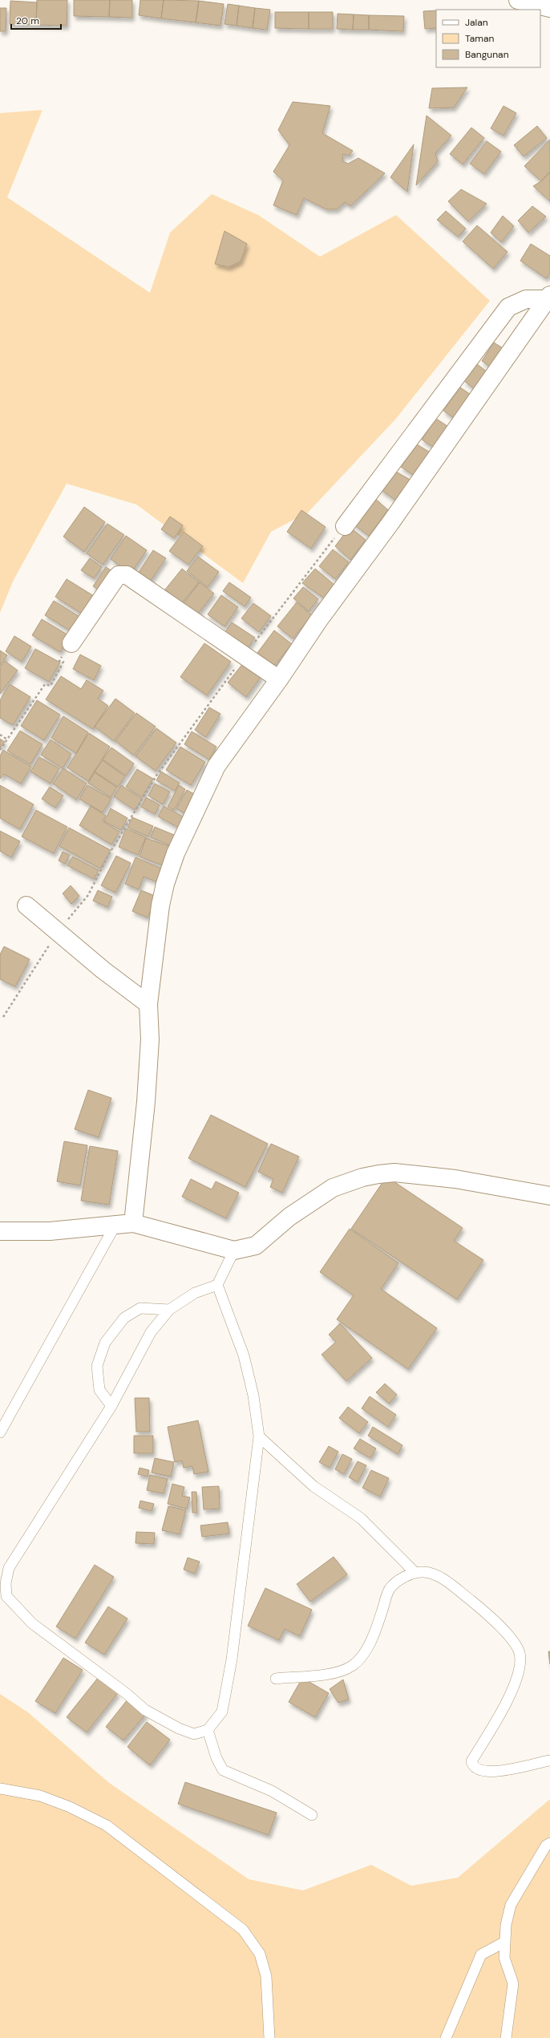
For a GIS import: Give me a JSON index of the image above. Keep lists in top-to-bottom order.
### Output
{
  "legend": ["Jalan", "Taman", "Bangunan"],
  "scale_bar": "20 m"
}
